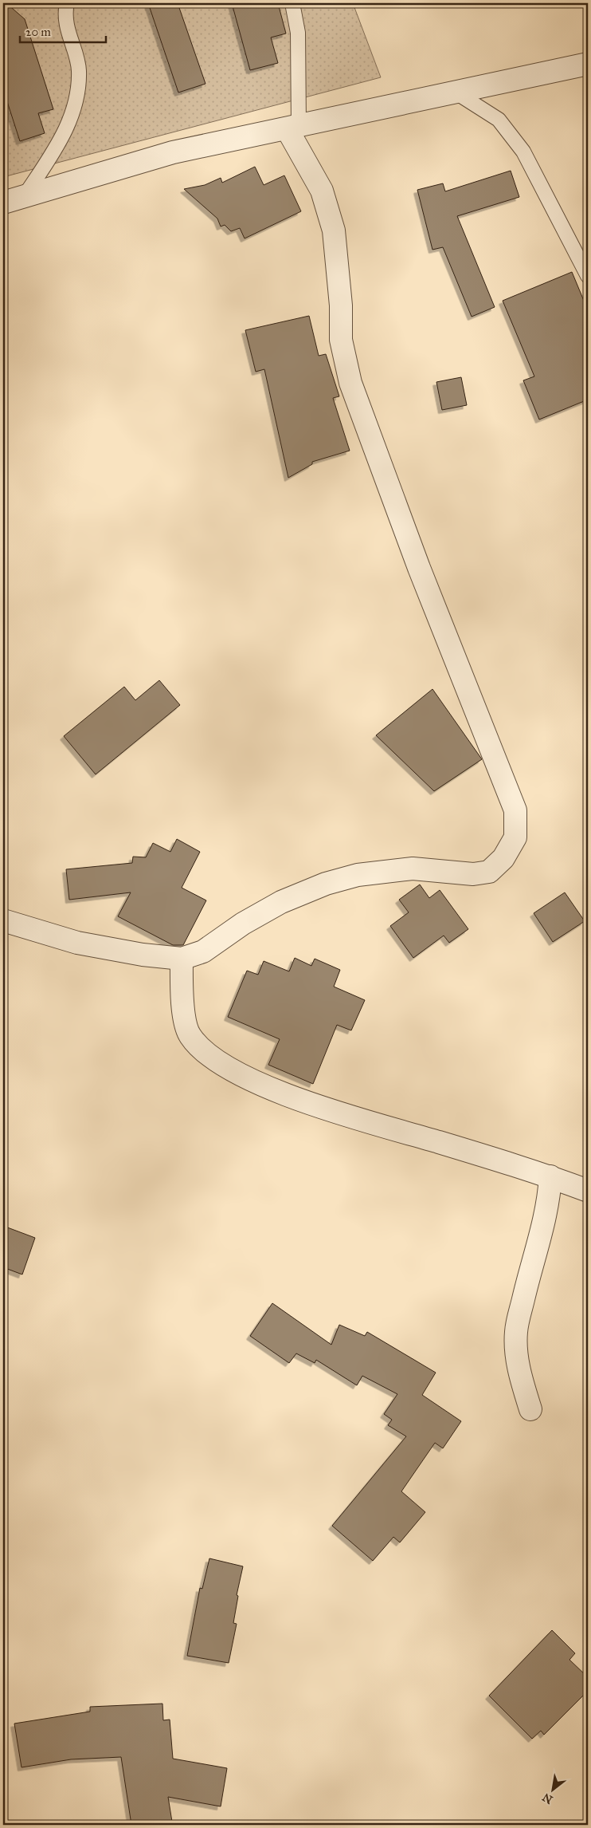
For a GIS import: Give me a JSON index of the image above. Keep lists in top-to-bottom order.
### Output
{
  "scale_bar": "20 m",
  "north": "bottom left"
}
